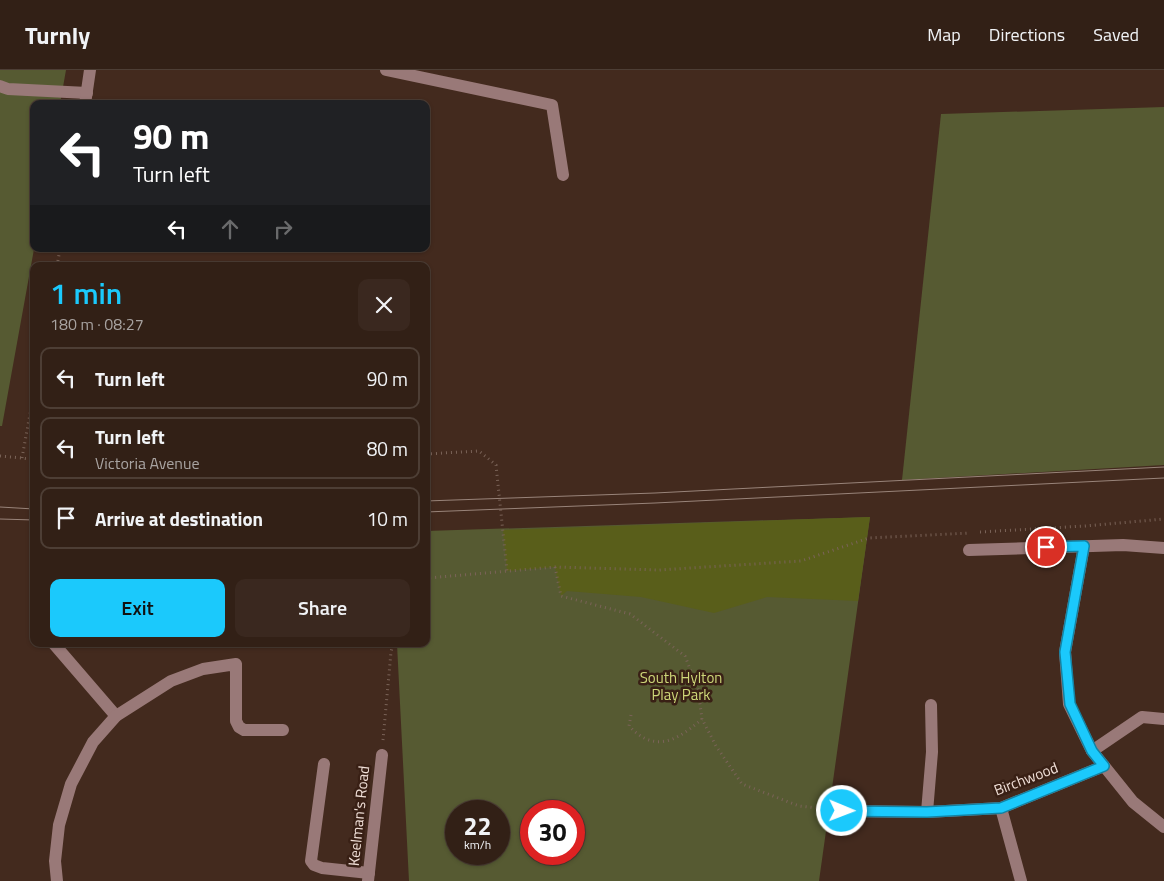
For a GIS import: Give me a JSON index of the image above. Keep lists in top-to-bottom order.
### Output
{
  "streets": {
    "street": ["Birchwood", "Keelman's Road"]
  },
  "parks": ["South Hylton Play Park"],
  "page": {
    "header": "Turnly",
    "nav": ["Map", "Directions", "Saved"],
    "turn": ["90 m", "Turn left"],
    "heading": ["1 min", "180 m · 08:27"],
    "list": [
      {
        "name": "Turn left",
        "value": "90 m"
      },
      {
        "name": "Turn left",
        "note": "Victoria Avenue",
        "value": "80 m"
      },
      {
        "name": "Arrive at destination",
        "value": "10 m"
      }
    ],
    "buttons": ["Exit", "Share"],
    "speed": "22 km/h",
    "limit": "30"
  }
}
